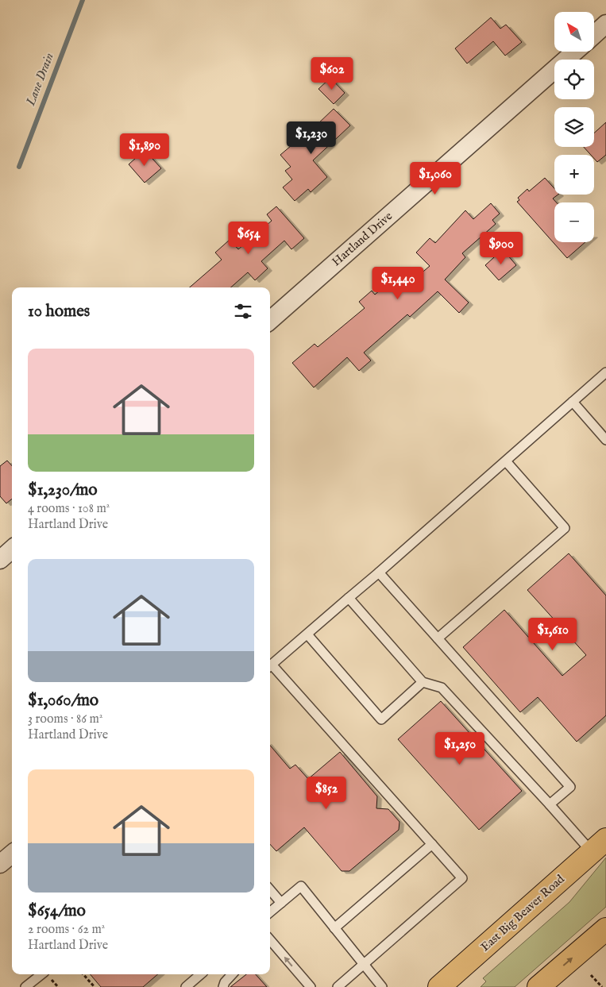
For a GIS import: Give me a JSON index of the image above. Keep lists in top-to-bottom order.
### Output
{
  "streets": {
    "main road": ["East Big Beaver Road"],
    "street": ["Hartland Drive"]
  },
  "water": ["Lane Drain"],
  "north": "top left",
  "page": {
    "map_buttons": ["+", "−"],
    "price": [
      "$602",
      "$1,230",
      "$1,890",
      "$1,060",
      "$654",
      "$900",
      "$1,440",
      "$1,610",
      "$1,250",
      "$852"
    ],
    "heading": "10 homes",
    "list": [
      {
        "name": "$1,230/mo",
        "note": "4 rooms · 108 m² · Hartland Drive"
      },
      {
        "name": "$1,060/mo",
        "note": "3 rooms · 86 m² · Hartland Drive"
      },
      {
        "name": "$654/mo",
        "note": "2 rooms · 62 m² · Hartland Drive"
      }
    ]
  }
}
